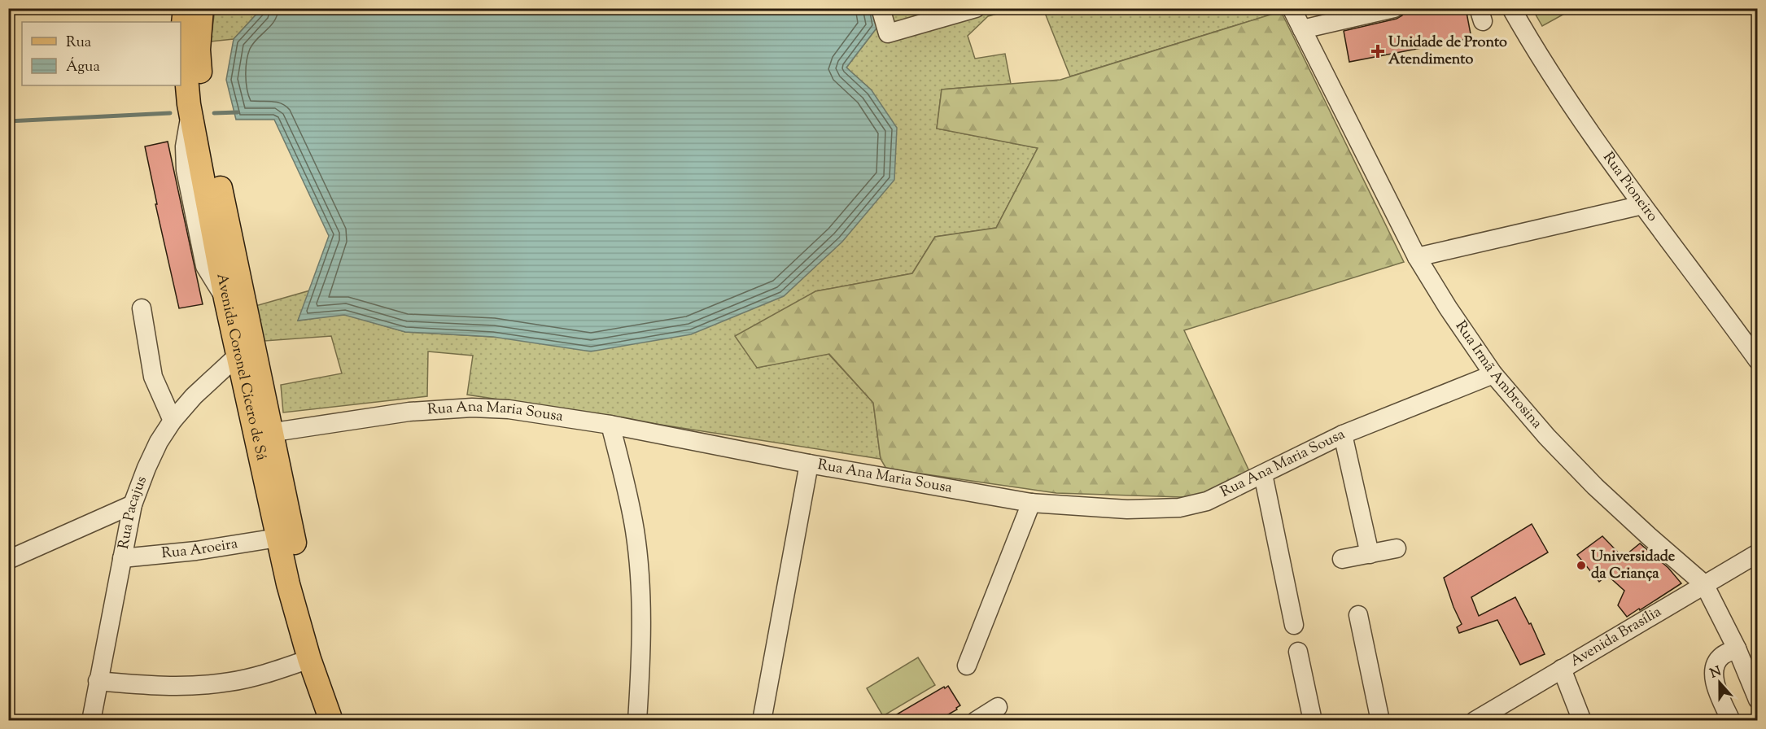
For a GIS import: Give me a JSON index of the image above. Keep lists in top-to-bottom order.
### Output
{
  "streets": {
    "main road": ["Avenida Coronel Cícero de Sá"],
    "street": [
      "Rua Pioneiro",
      "Rua Irmã Ambrosina",
      "Rua Ana Maria Sousa",
      "Rua Pacajus",
      "Rua Aroeira",
      "Avenida Brasília"
    ]
  },
  "crossings": [
    ["Avenida Coronel Cícero de Sá", "Rua Ana Maria Sousa"],
    ["Avenida Coronel Cícero de Sá", "Rua Pacajus"],
    ["Avenida Coronel Cícero de Sá", "Rua Aroeira"],
    ["Rua Irmã Ambrosina", "Rua Ana Maria Sousa"],
    ["Rua Irmã Ambrosina", "Avenida Brasília"],
    ["Rua Pacajus", "Rua Aroeira"]
  ],
  "places": {
    "health": ["Unidade de Pronto Atendimento"],
    "other": ["Universidade da Criança"]
  },
  "legend": ["Rua", "Água"],
  "north": "top"
}
